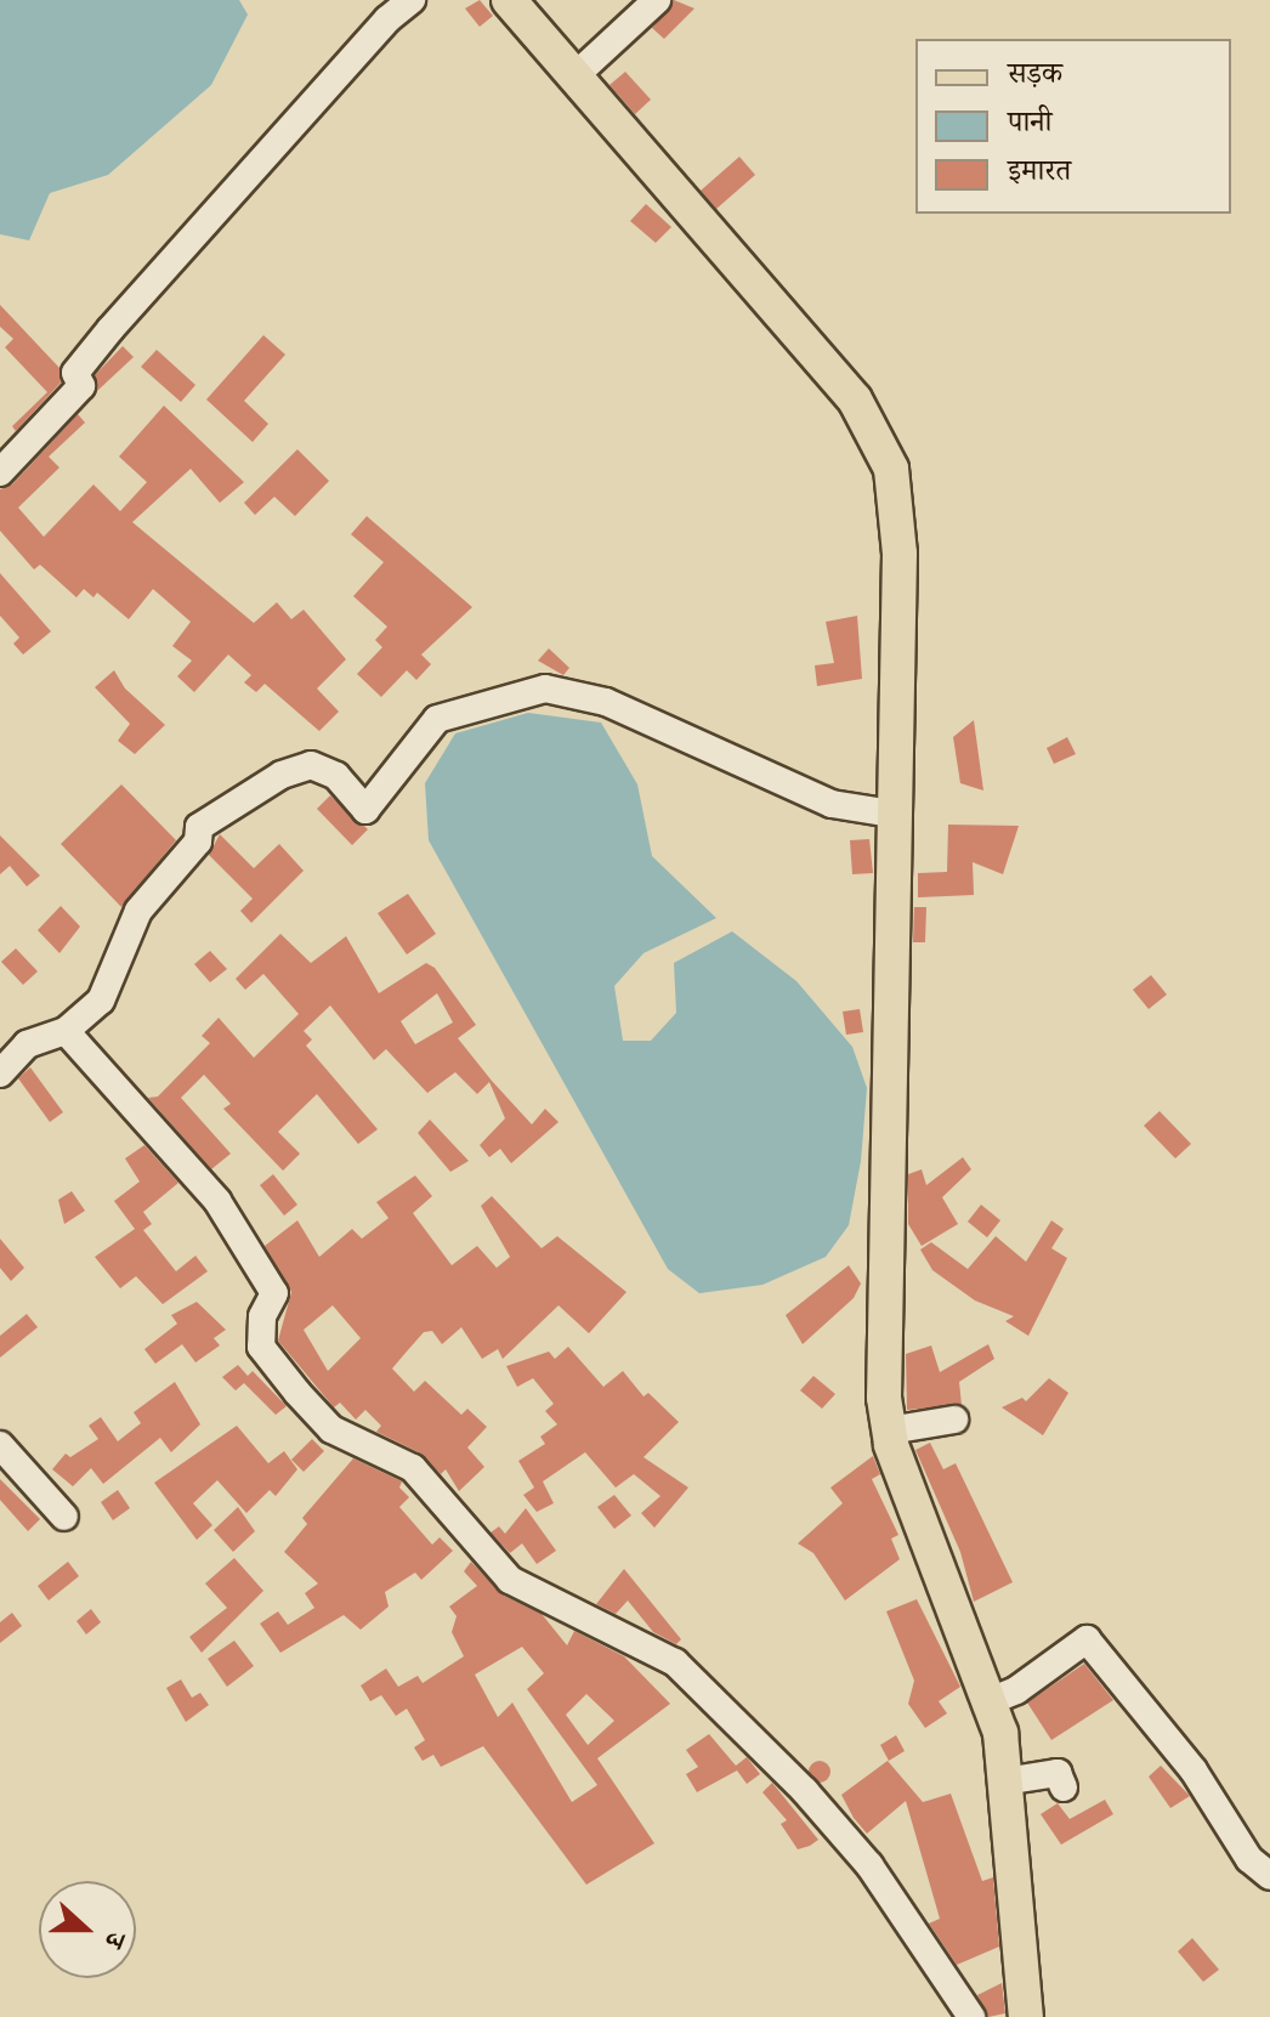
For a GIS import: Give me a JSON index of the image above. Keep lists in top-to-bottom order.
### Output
{
  "legend": ["सड़क", "पानी", "इमारत"],
  "north": "right"
}
